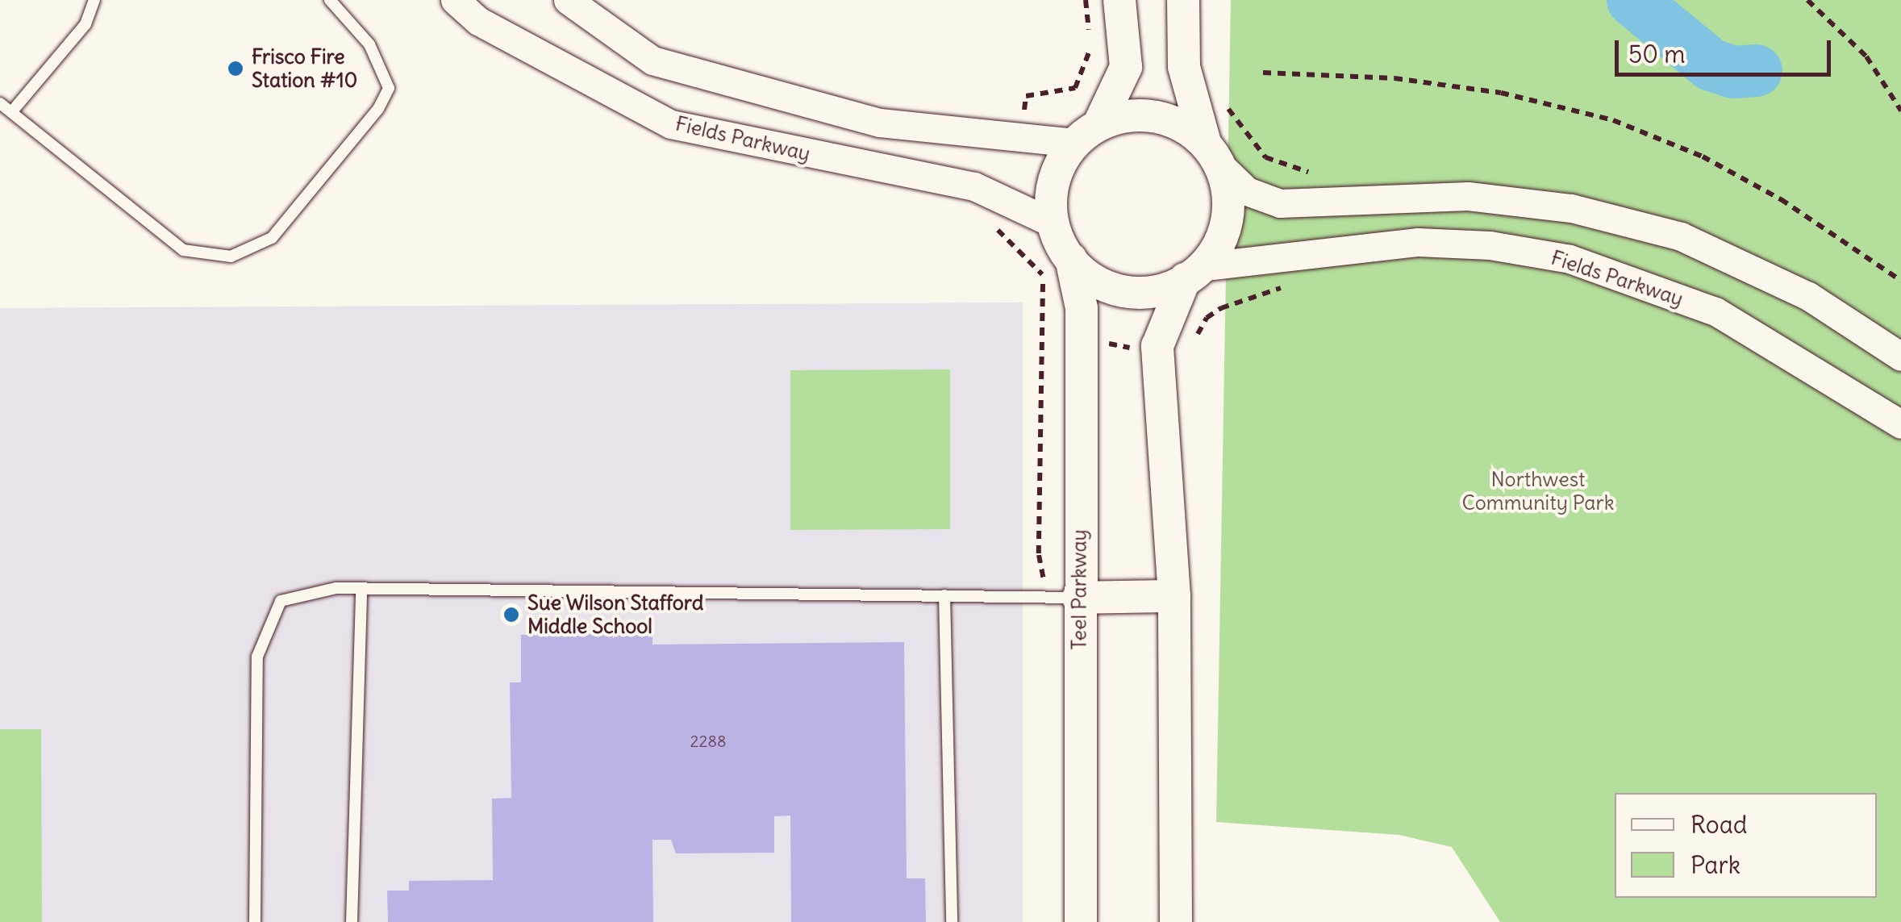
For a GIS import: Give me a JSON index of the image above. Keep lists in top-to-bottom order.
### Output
{
  "streets": {
    "main road": ["Teel Parkway"],
    "street": ["Fields Parkway"]
  },
  "crossings": [
    ["Fields Parkway", "Teel Parkway"]
  ],
  "parks": ["Northwest Community Park"],
  "places": ["Frisco Fire Station #10", "Sue Wilson Stafford Middle School"],
  "house_numbers": ["2288"],
  "legend": ["Road", "Park"],
  "scale_bar": "50 m"
}
